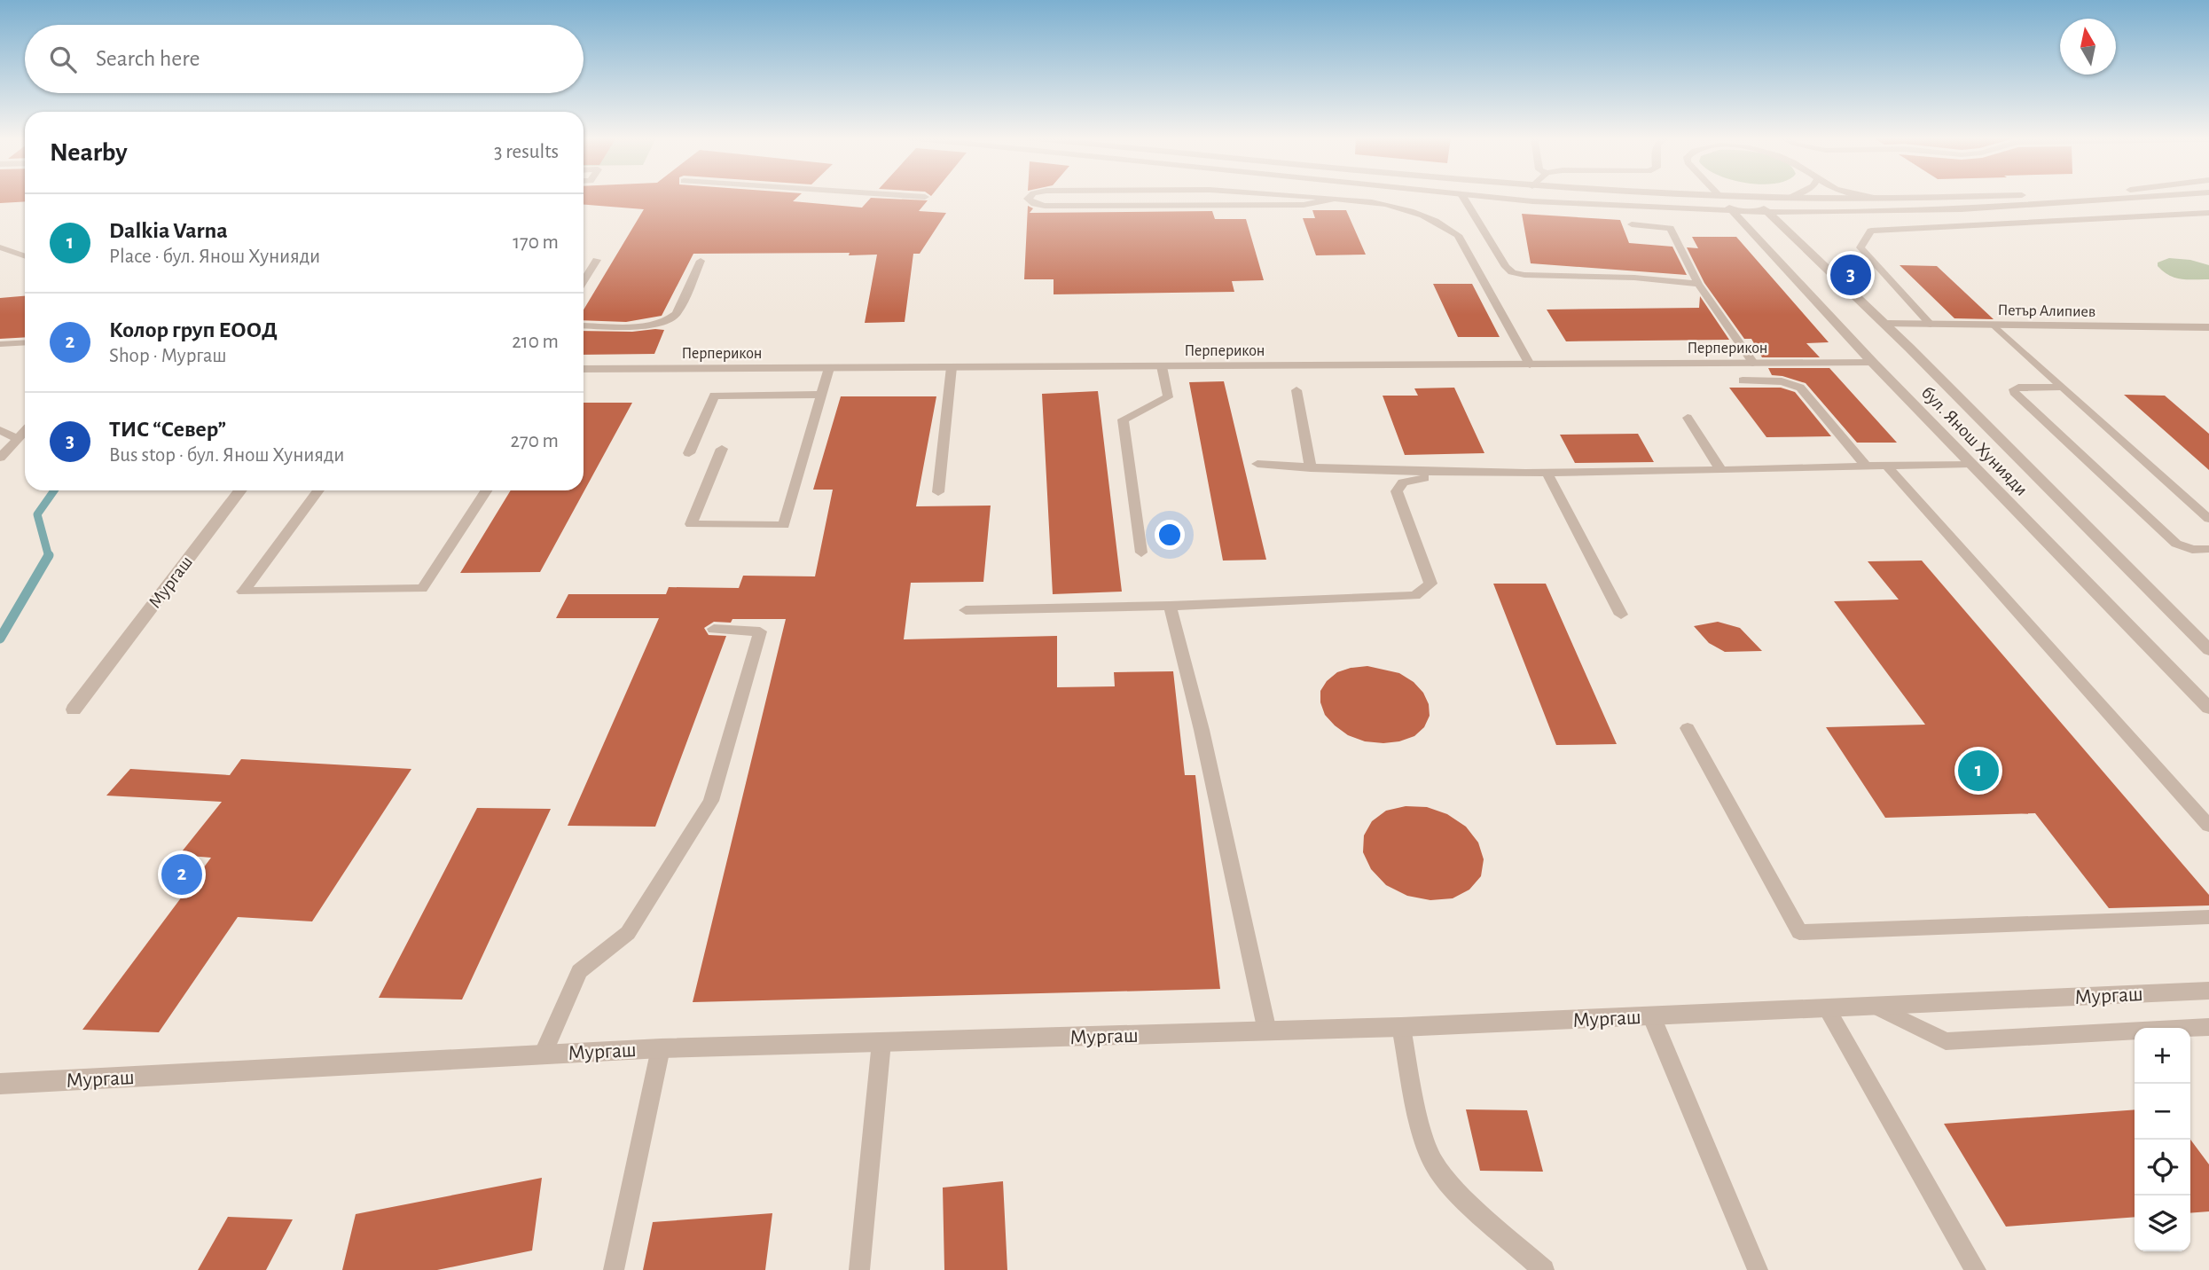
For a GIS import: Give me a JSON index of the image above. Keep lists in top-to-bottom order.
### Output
{
  "streets": {
    "street": [
      "Петър Алипиев",
      "Перперикон",
      "бул. Янош Хунияди",
      "Мургаш"
    ]
  },
  "crossings": [
    ["Петър Алипиев", "бул. Янош Хунияди"],
    ["Перперикон", "бул. Янош Хунияди"]
  ],
  "north": "top",
  "page": {
    "search": "Search here",
    "heading": ["Nearby", "3 results"],
    "list": [
      {
        "mark": "1",
        "name": "Dalkia Varna",
        "note": "Place · бул. Янош Хунияди",
        "value": "170 m"
      },
      {
        "mark": "2",
        "name": "Колор груп ЕООД",
        "note": "Shop · Мургаш",
        "value": "210 m"
      },
      {
        "mark": "3",
        "name": "ТИС “Север”",
        "note": "Bus stop · бул. Янош Хунияди",
        "value": "270 m"
      }
    ],
    "pins": ["3", "1", "2"],
    "map_buttons": ["+", "−"]
  }
}
